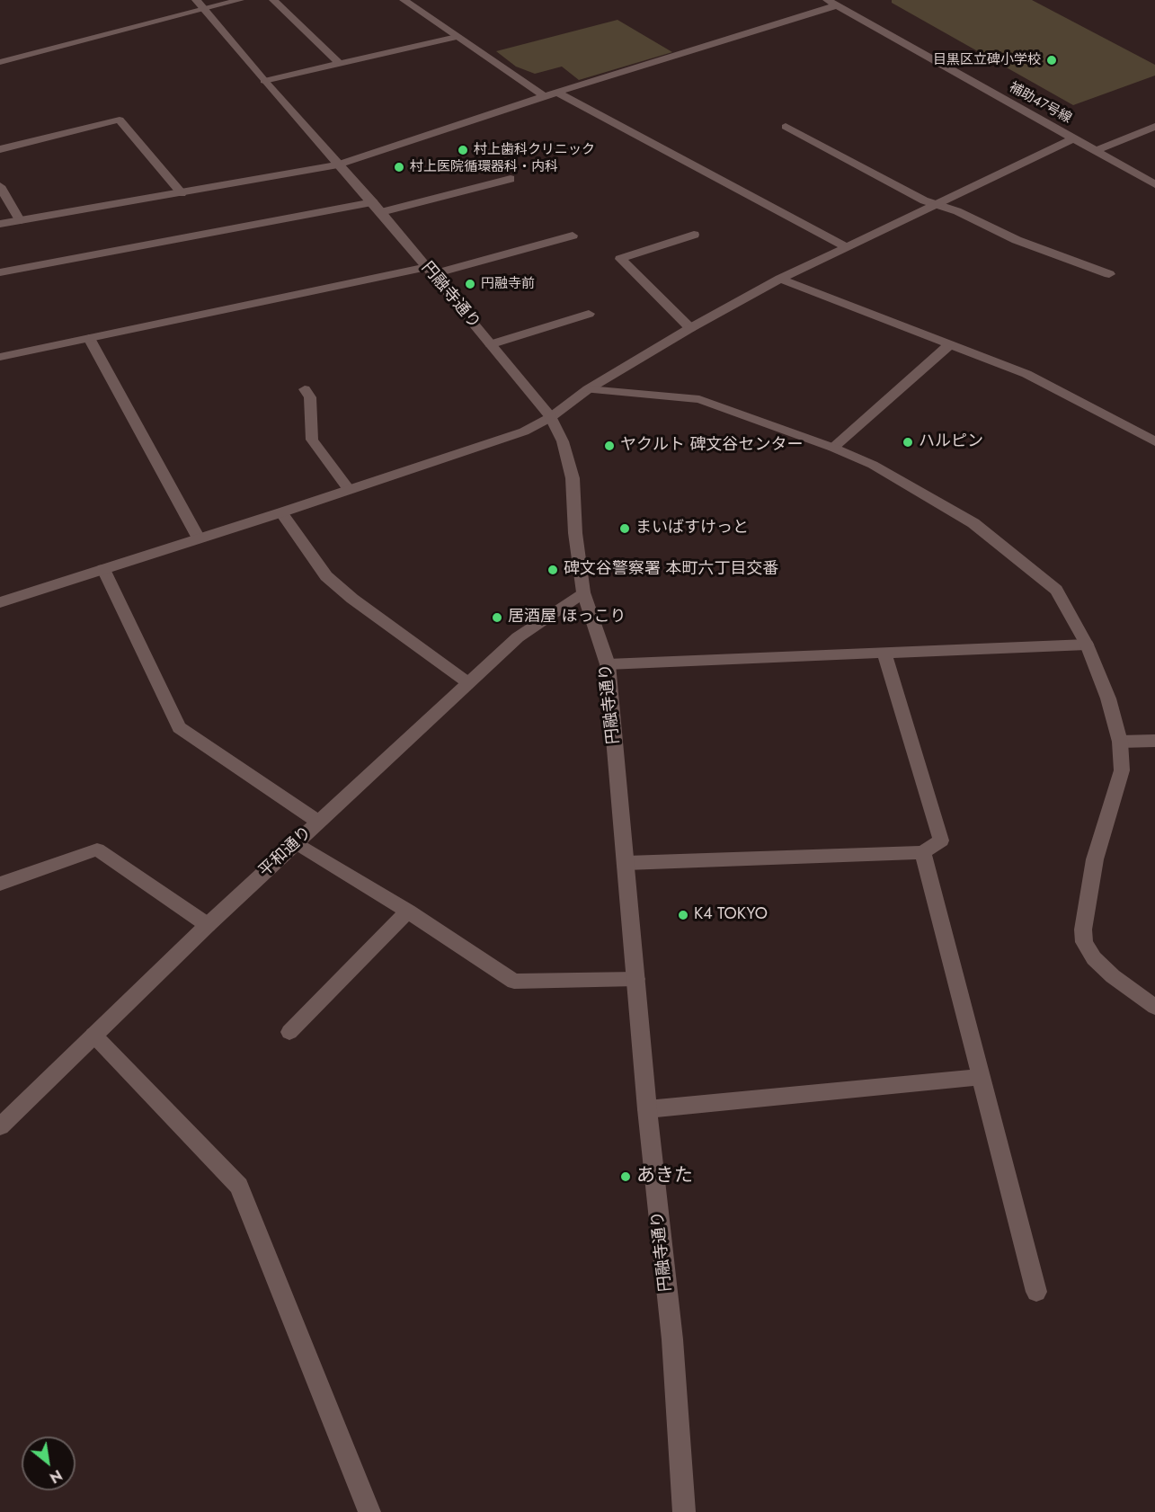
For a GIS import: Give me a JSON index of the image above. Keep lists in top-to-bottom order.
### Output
{
  "streets": {
    "street": ["補助47号線", "円融寺通り", "平和通り"]
  },
  "crossings": [
    ["円融寺通り", "平和通り"]
  ],
  "places": [
    "目黒区立碑小学校",
    "村上歯科クリニック",
    "村上医院循環器科・内科",
    "円融寺前",
    "ハルピン",
    "ヤクルト 碑文谷センター",
    "まいばすけっと",
    "碑文谷警察署 本町六丁目交番",
    "居酒屋 ほっこり",
    "K4 TOKYO",
    "あきた"
  ],
  "north": "bottom right"
}
